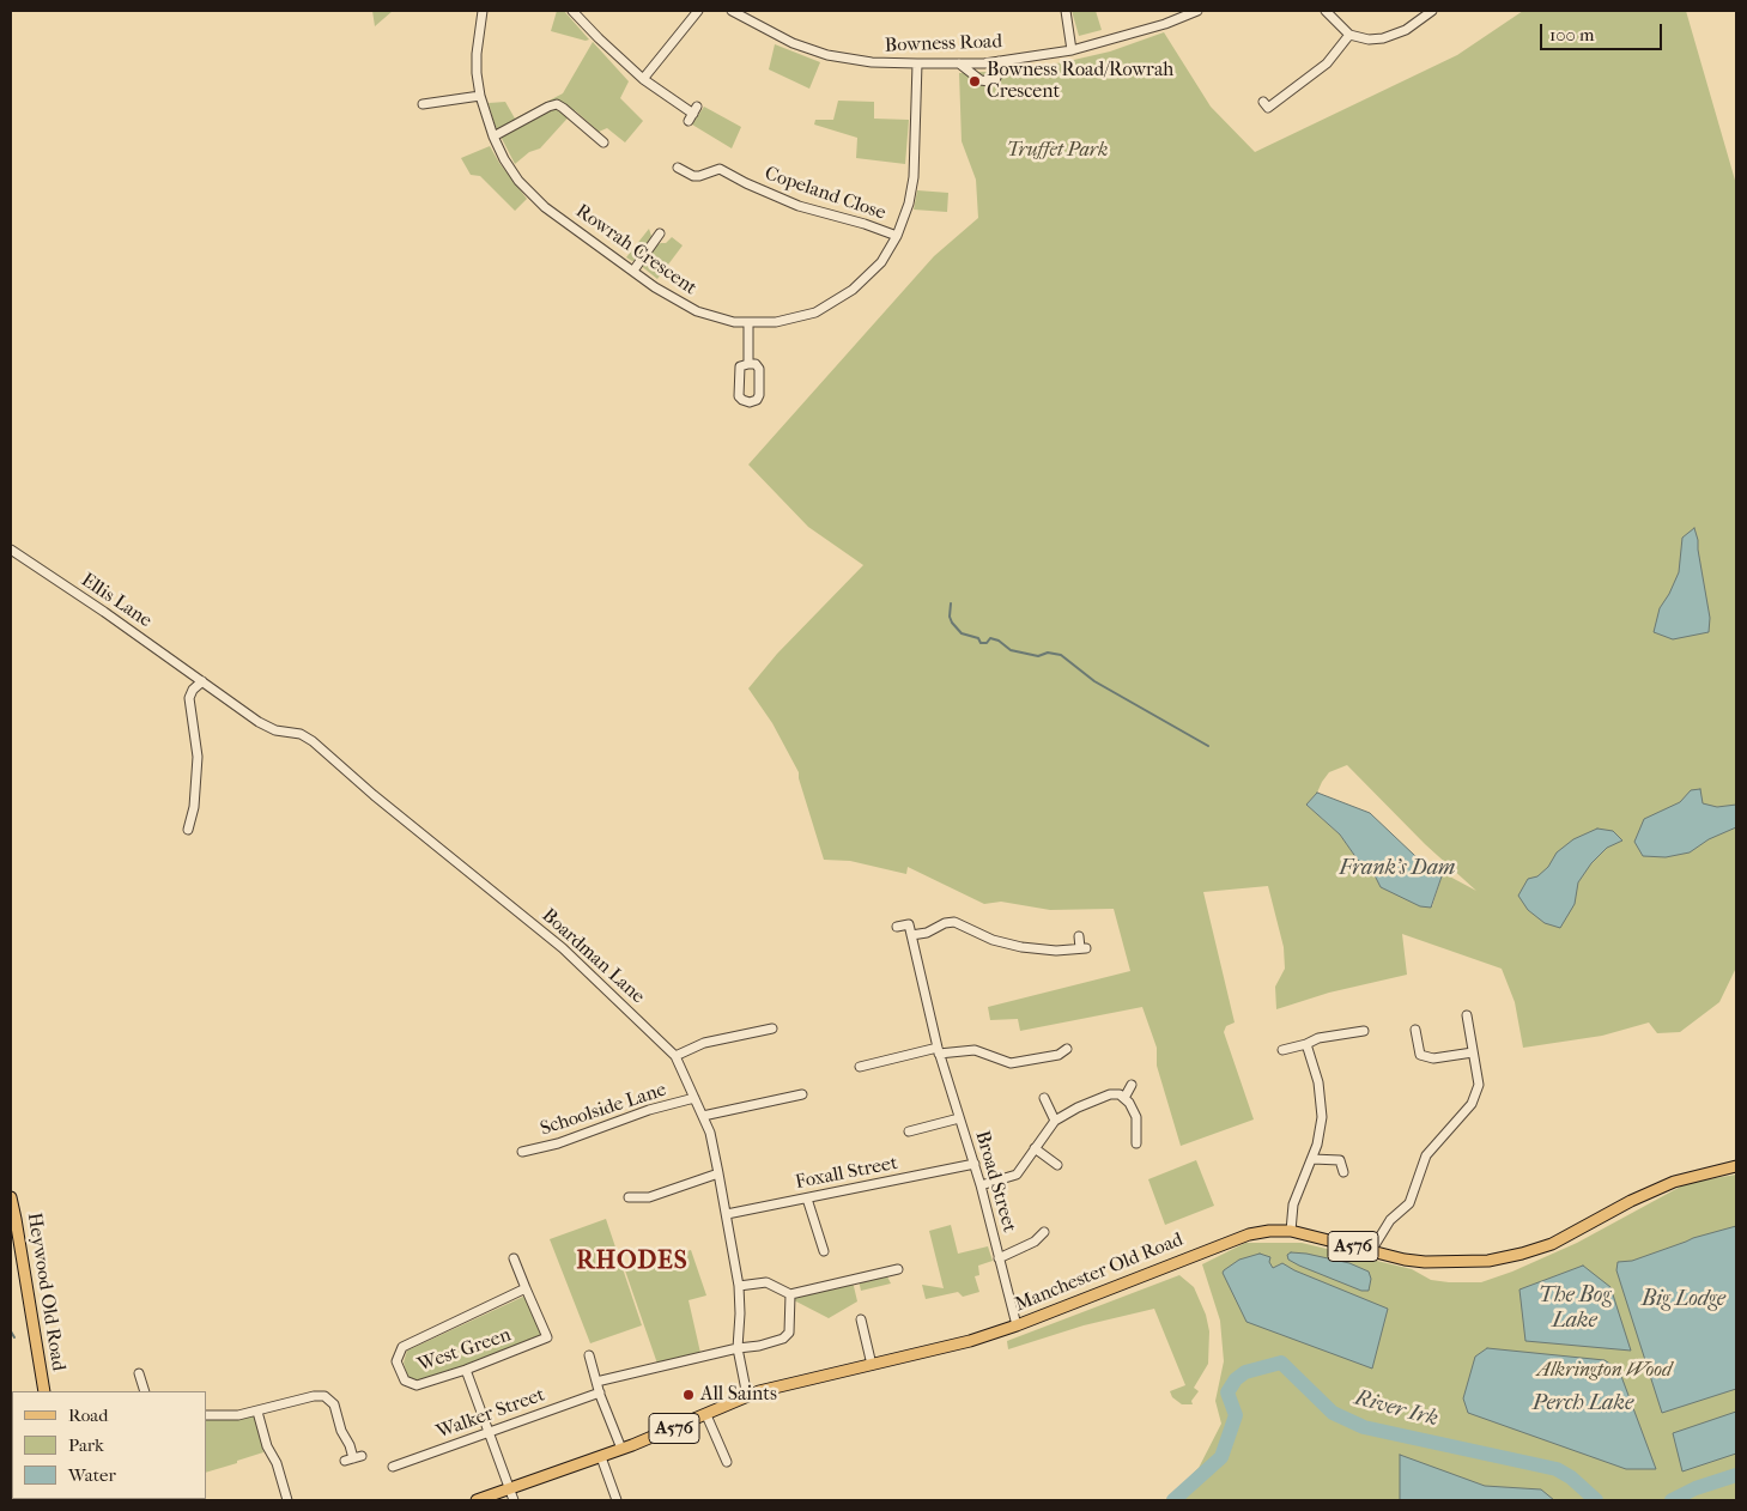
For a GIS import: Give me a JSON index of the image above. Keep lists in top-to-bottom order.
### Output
{
  "streets": {
    "main road": ["A576", "Manchester Old Road", "Heywood Old Road"],
    "street": [
      "Bowness Road",
      "Copeland Close",
      "Rowrah Crescent",
      "Ellis Lane",
      "Boardman Lane",
      "Schoolside Lane",
      "Foxall Street",
      "Broad Street",
      "West Green",
      "Walker Street"
    ]
  },
  "crossings": [
    ["Bowness Road", "Rowrah Crescent"],
    ["Copeland Close", "Rowrah Crescent"],
    ["Ellis Lane", "Boardman Lane"],
    ["Boardman Lane", "Schoolside Lane"],
    ["Boardman Lane", "Foxall Street"],
    ["Boardman Lane", "Manchester Old Road"],
    ["Foxall Street", "Broad Street"],
    ["Broad Street", "Manchester Old Road"]
  ],
  "districts": ["RHODES"],
  "water": [
    "Frank's Dam",
    "The Bog Lake",
    "Big Lodge",
    "Perch Lake",
    "River Irk"
  ],
  "parks": ["Truffet Park", "Alkrington Wood"],
  "places": ["Bowness Road/Rowrah Crescent", "All Saints"],
  "legend": ["Road", "Park", "Water"],
  "scale_bar": "100 m"
}
